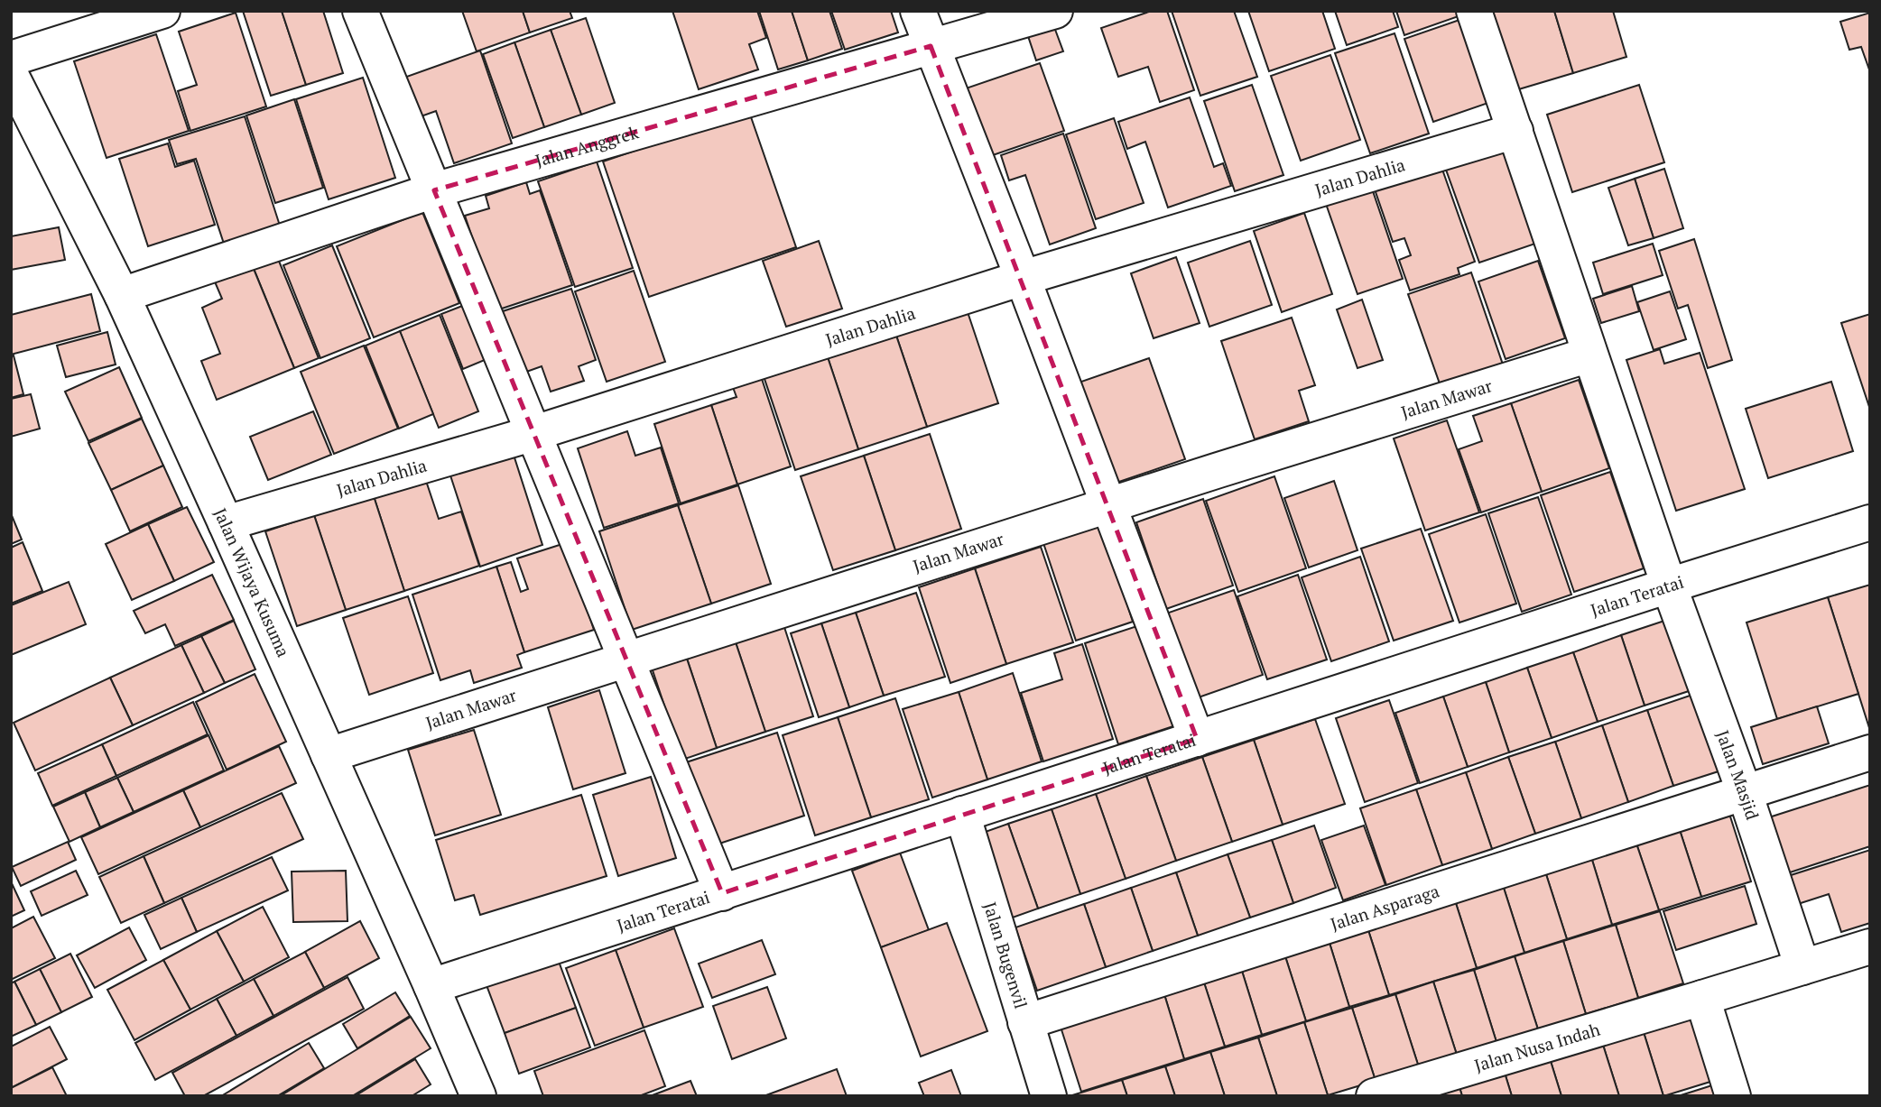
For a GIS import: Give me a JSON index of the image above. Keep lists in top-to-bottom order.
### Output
{
  "streets": {
    "street": [
      "Jalan Anggrek",
      "Jalan Dahlia",
      "Jalan Mawar",
      "Jalan Wijaya Kusuma",
      "Jalan Teratai",
      "Jalan Masjid",
      "Jalan Asparaga",
      "Jalan Bugenvil",
      "Jalan Nusa Indah"
    ]
  },
  "crossings": [
    ["Jalan Anggrek", "Jalan Wijaya Kusuma"],
    ["Jalan Dahlia", "Jalan Wijaya Kusuma"],
    ["Jalan Dahlia", "Jalan Masjid"],
    ["Jalan Mawar", "Jalan Wijaya Kusuma"],
    ["Jalan Mawar", "Jalan Masjid"],
    ["Jalan Wijaya Kusuma", "Jalan Teratai"],
    ["Jalan Teratai", "Jalan Masjid"],
    ["Jalan Teratai", "Jalan Bugenvil"],
    ["Jalan Masjid", "Jalan Asparaga"],
    ["Jalan Masjid", "Jalan Nusa Indah"],
    ["Jalan Asparaga", "Jalan Bugenvil"]
  ]
}
